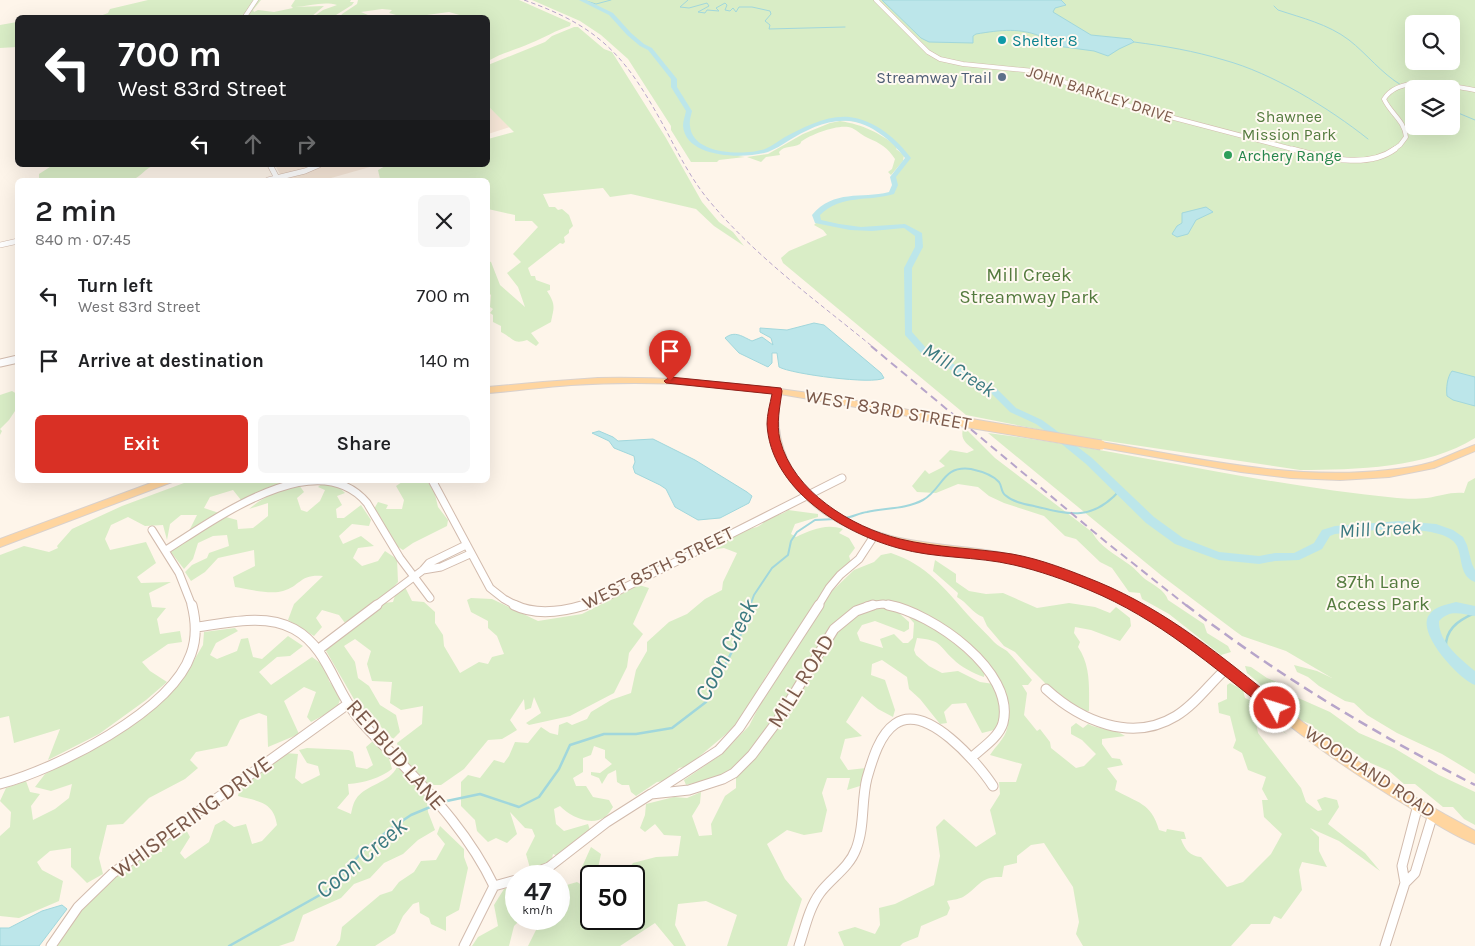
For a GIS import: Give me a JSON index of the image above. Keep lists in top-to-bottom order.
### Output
{
  "streets": {
    "main road": ["WEST 83RD STREET", "WOODLAND ROAD"],
    "street": [
      "JOHN BARKLEY DRIVE",
      "WEST 85TH STREET",
      "MILL ROAD",
      "REDBUD LANE",
      "WHISPERING DRIVE"
    ]
  },
  "crossings": [
    ["WEST 83RD STREET", "WOODLAND ROAD"],
    ["WEST 85TH STREET", "WOODLAND ROAD"],
    ["REDBUD LANE", "WHISPERING DRIVE"]
  ],
  "water": ["Mill Creek", "Coon Creek"],
  "parks": ["Shawnee Mission Park", "Mill Creek Streamway Park", "87th Lane Access Park"],
  "places": ["Shelter 8", "Streamway Trail", "Archery Range"],
  "page": {
    "turn": ["700 m", "West 83rd Street"],
    "heading": ["2 min", "840 m · 07:45"],
    "list": [
      {
        "name": "Turn left",
        "note": "West 83rd Street",
        "value": "700 m"
      },
      {
        "name": "Arrive at destination",
        "value": "140 m"
      }
    ],
    "buttons": ["Exit", "Share"],
    "speed": "47 km/h",
    "limit": "50"
  }
}
